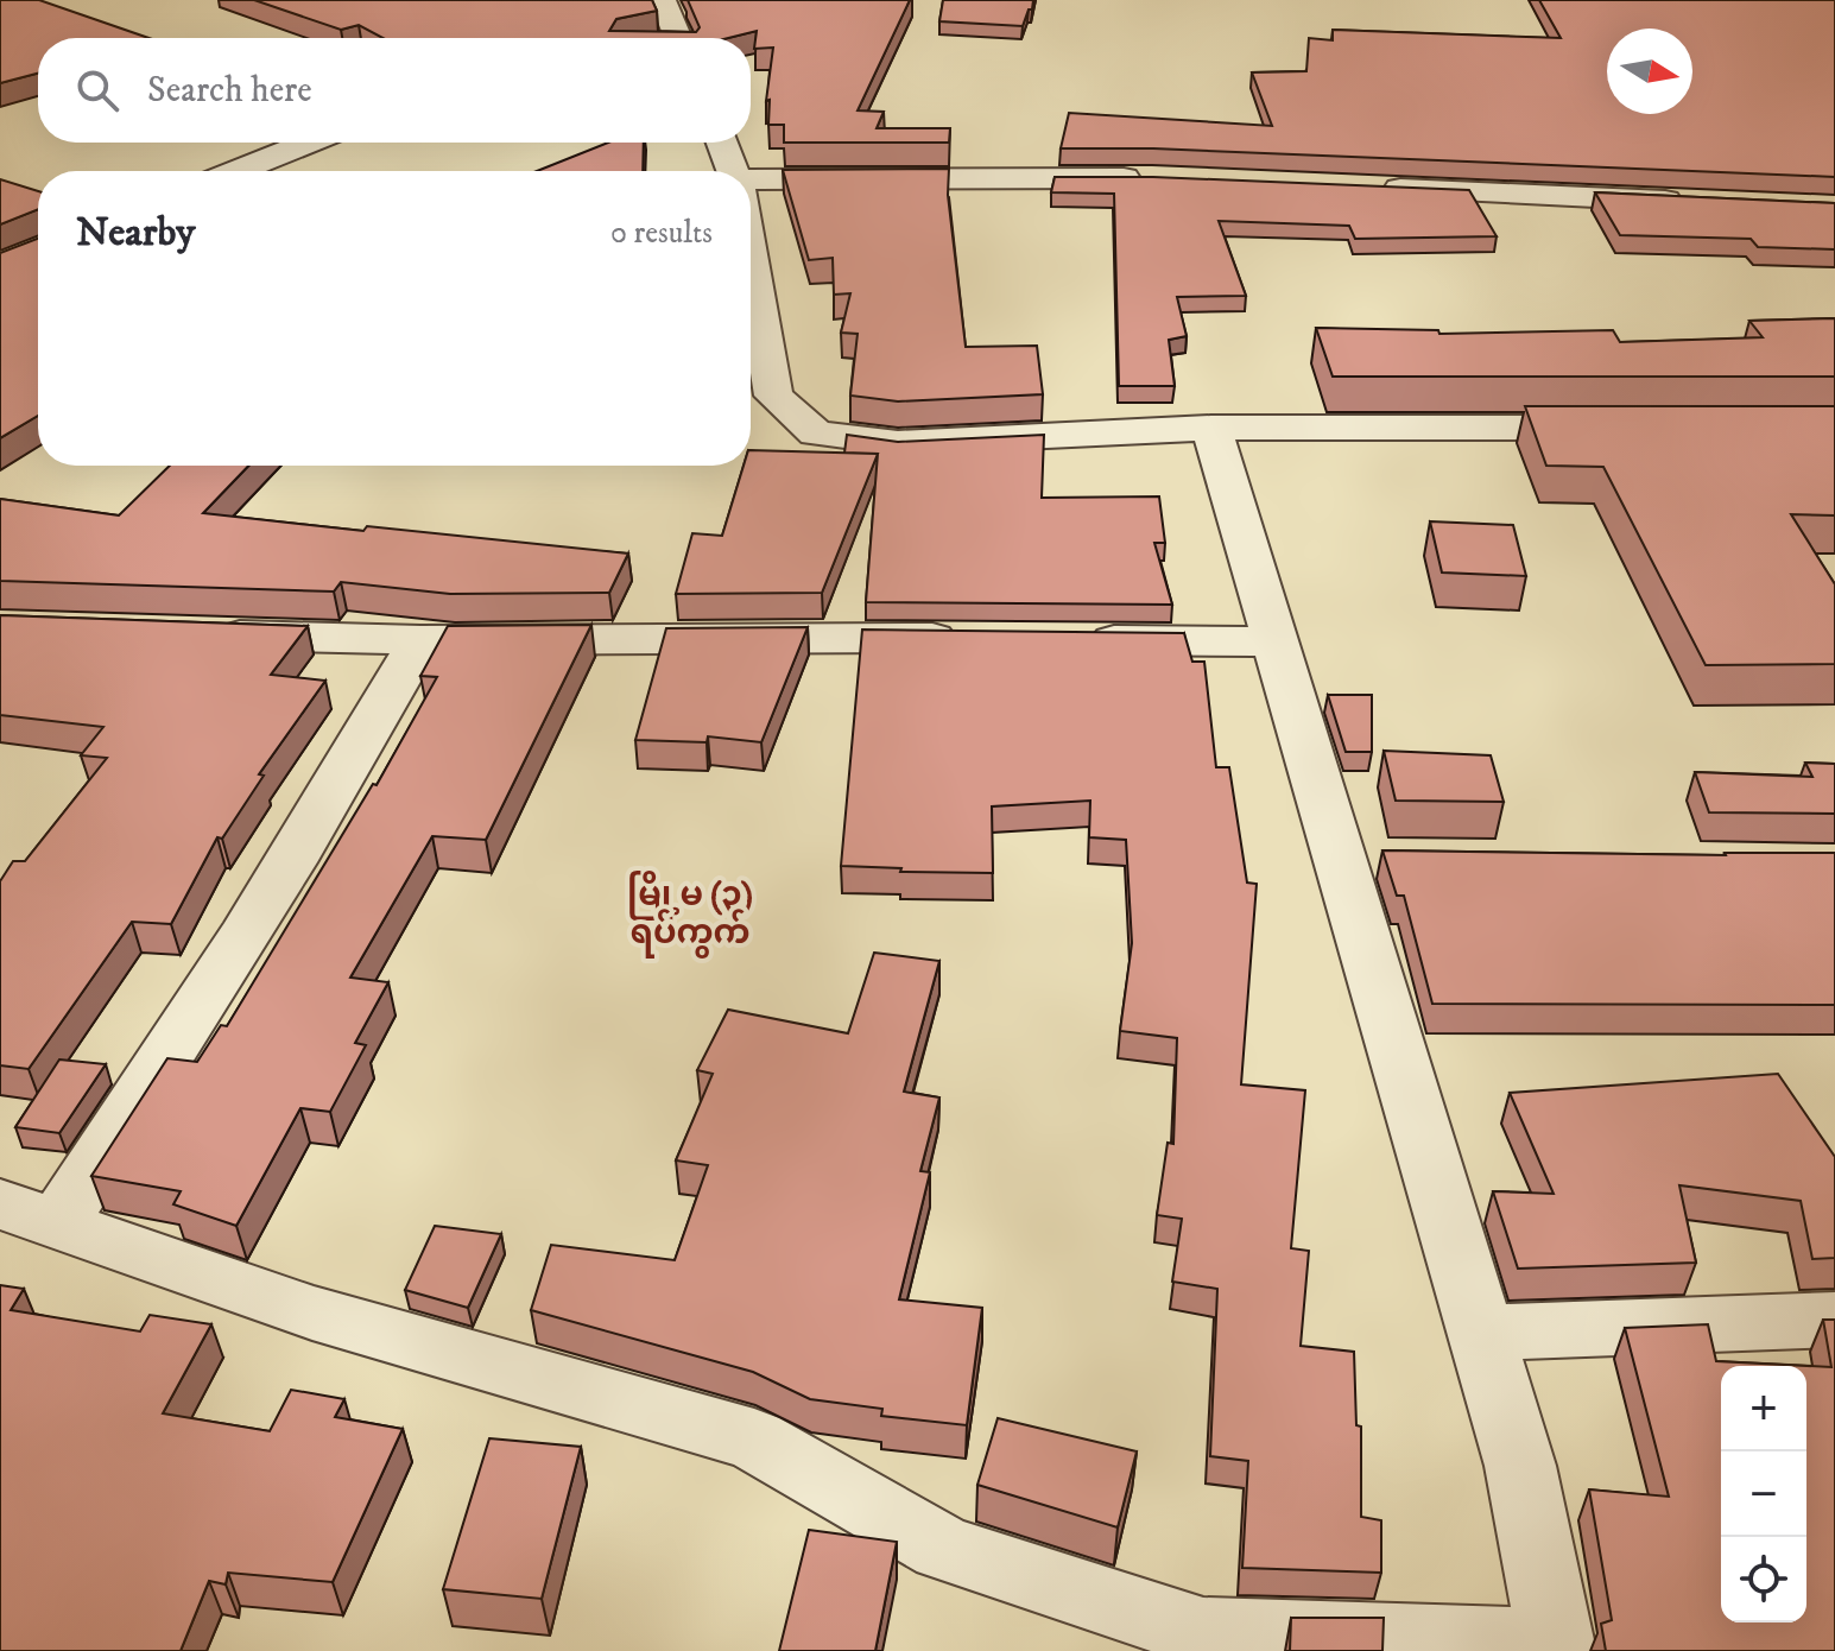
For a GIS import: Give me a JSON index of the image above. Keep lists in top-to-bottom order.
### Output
{
  "districts": ["မြို့မ (၃) ရပ်ကွက်"],
  "north": "right",
  "page": {
    "search": "Search here",
    "heading": ["Nearby", "0 results"],
    "map_buttons": ["+", "−"]
  }
}
